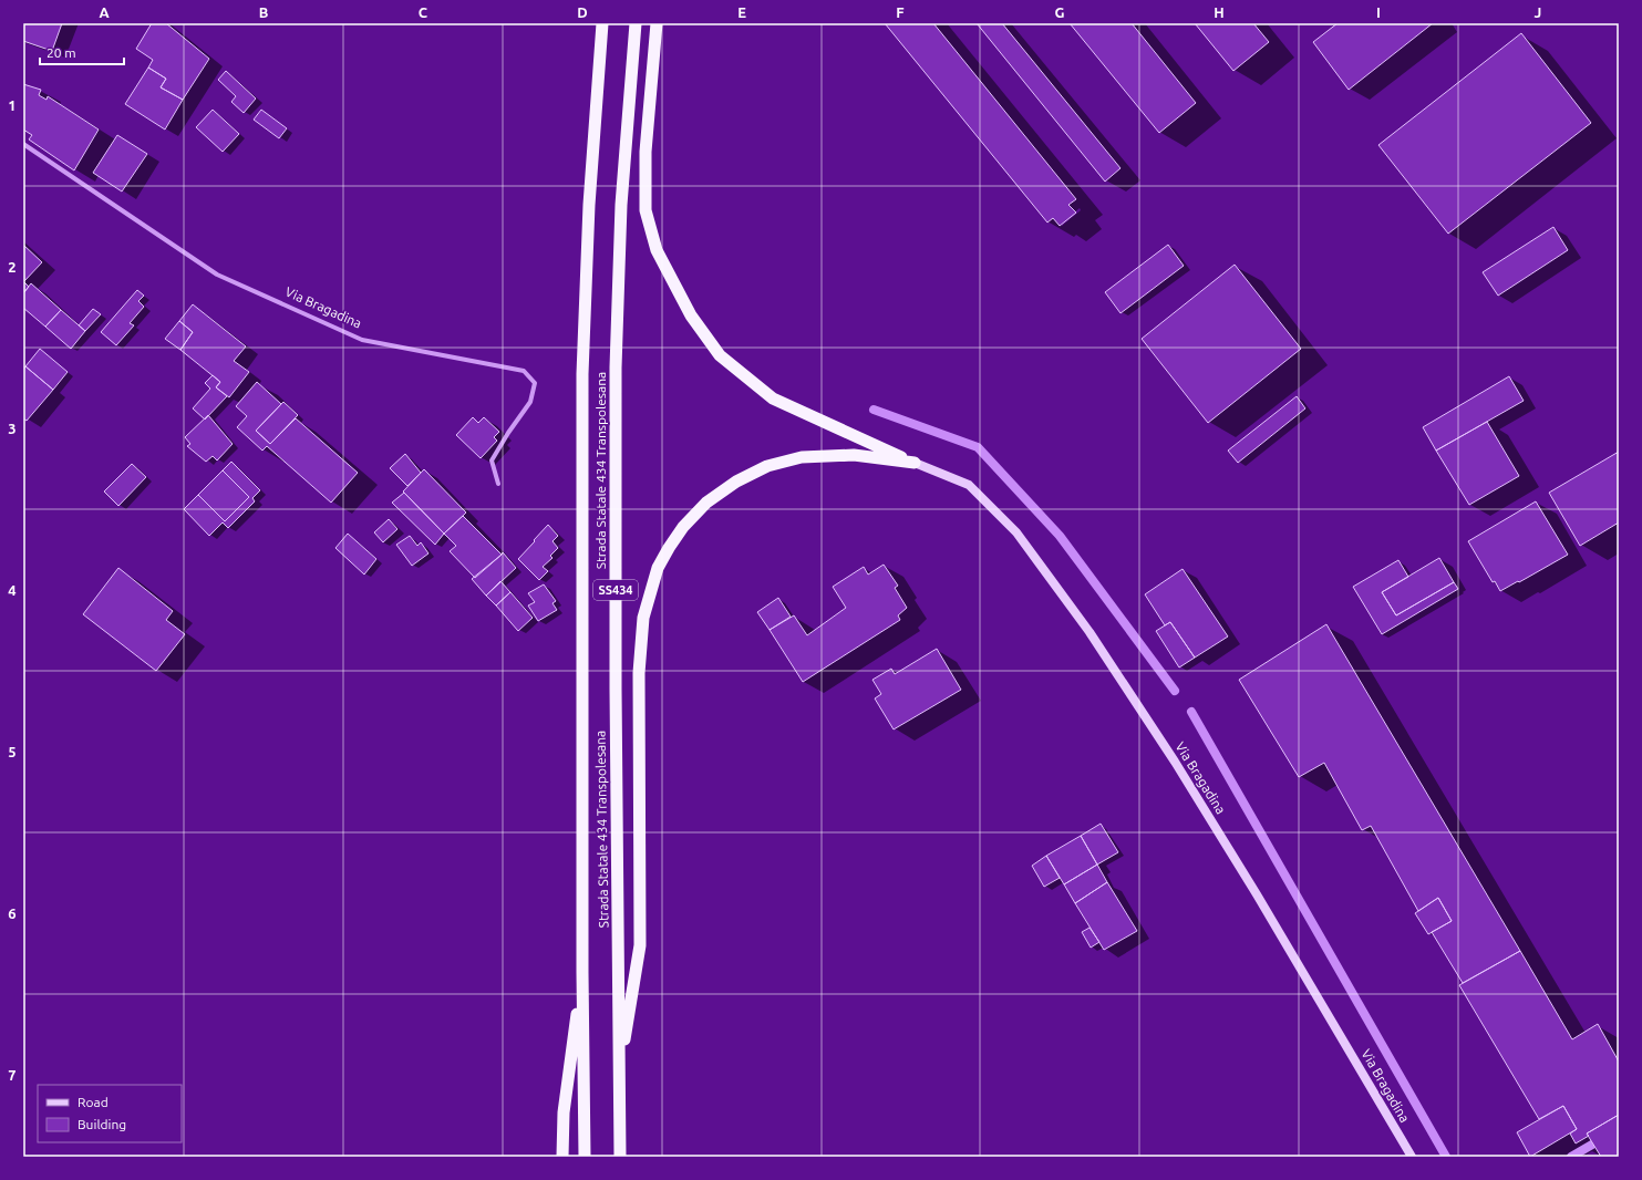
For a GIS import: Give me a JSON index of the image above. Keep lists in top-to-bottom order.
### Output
{
  "streets": {
    "highway": ["Strada Statale 434 Transpolesana", "SS434"],
    "main road": ["Via Bragadina"]
  },
  "legend": ["Road", "Building"],
  "scale_bar": "20 m",
  "grid": {
    "columns": [
      "A",
      "B",
      "C",
      "D",
      "E",
      "F",
      "G",
      "H",
      "I",
      "J"
    ],
    "rows": [
      "1",
      "2",
      "3",
      "4",
      "5",
      "6",
      "7"
    ]
  }
}
